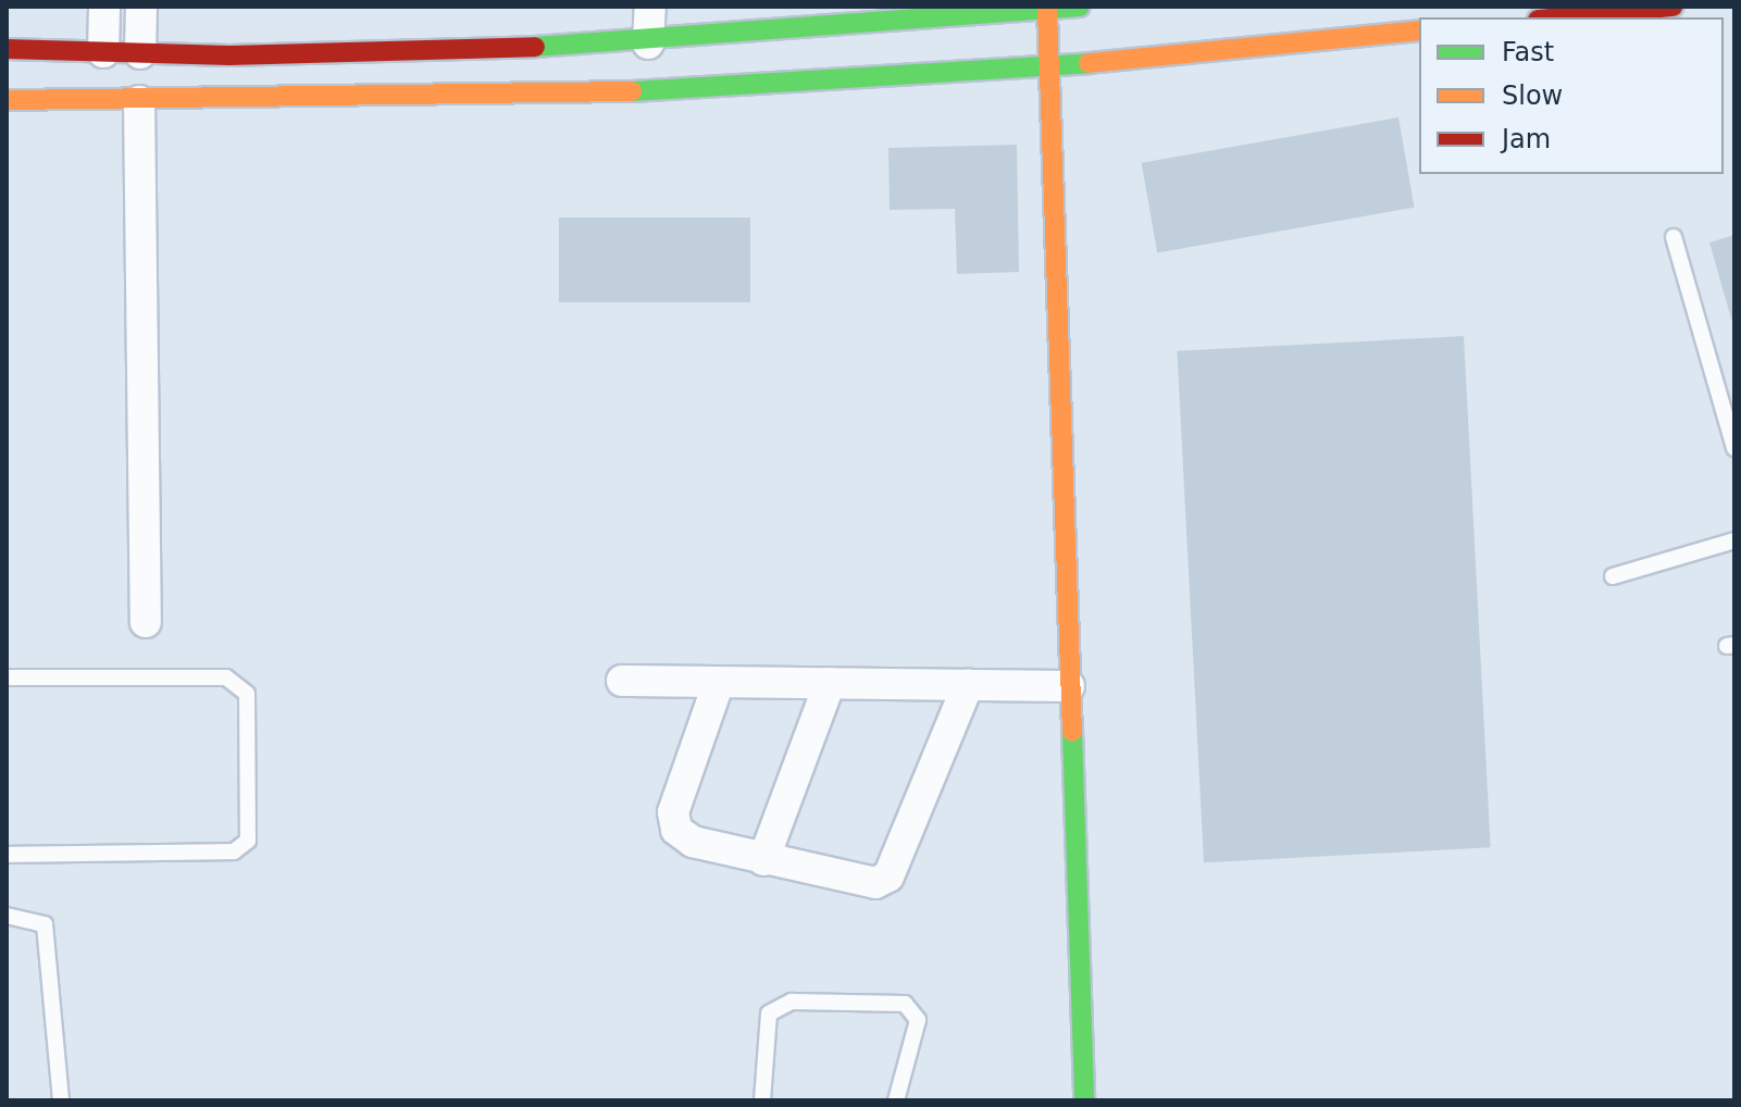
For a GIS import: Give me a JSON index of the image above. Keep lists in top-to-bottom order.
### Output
{
  "legend": ["Fast", "Slow", "Jam"]
}
